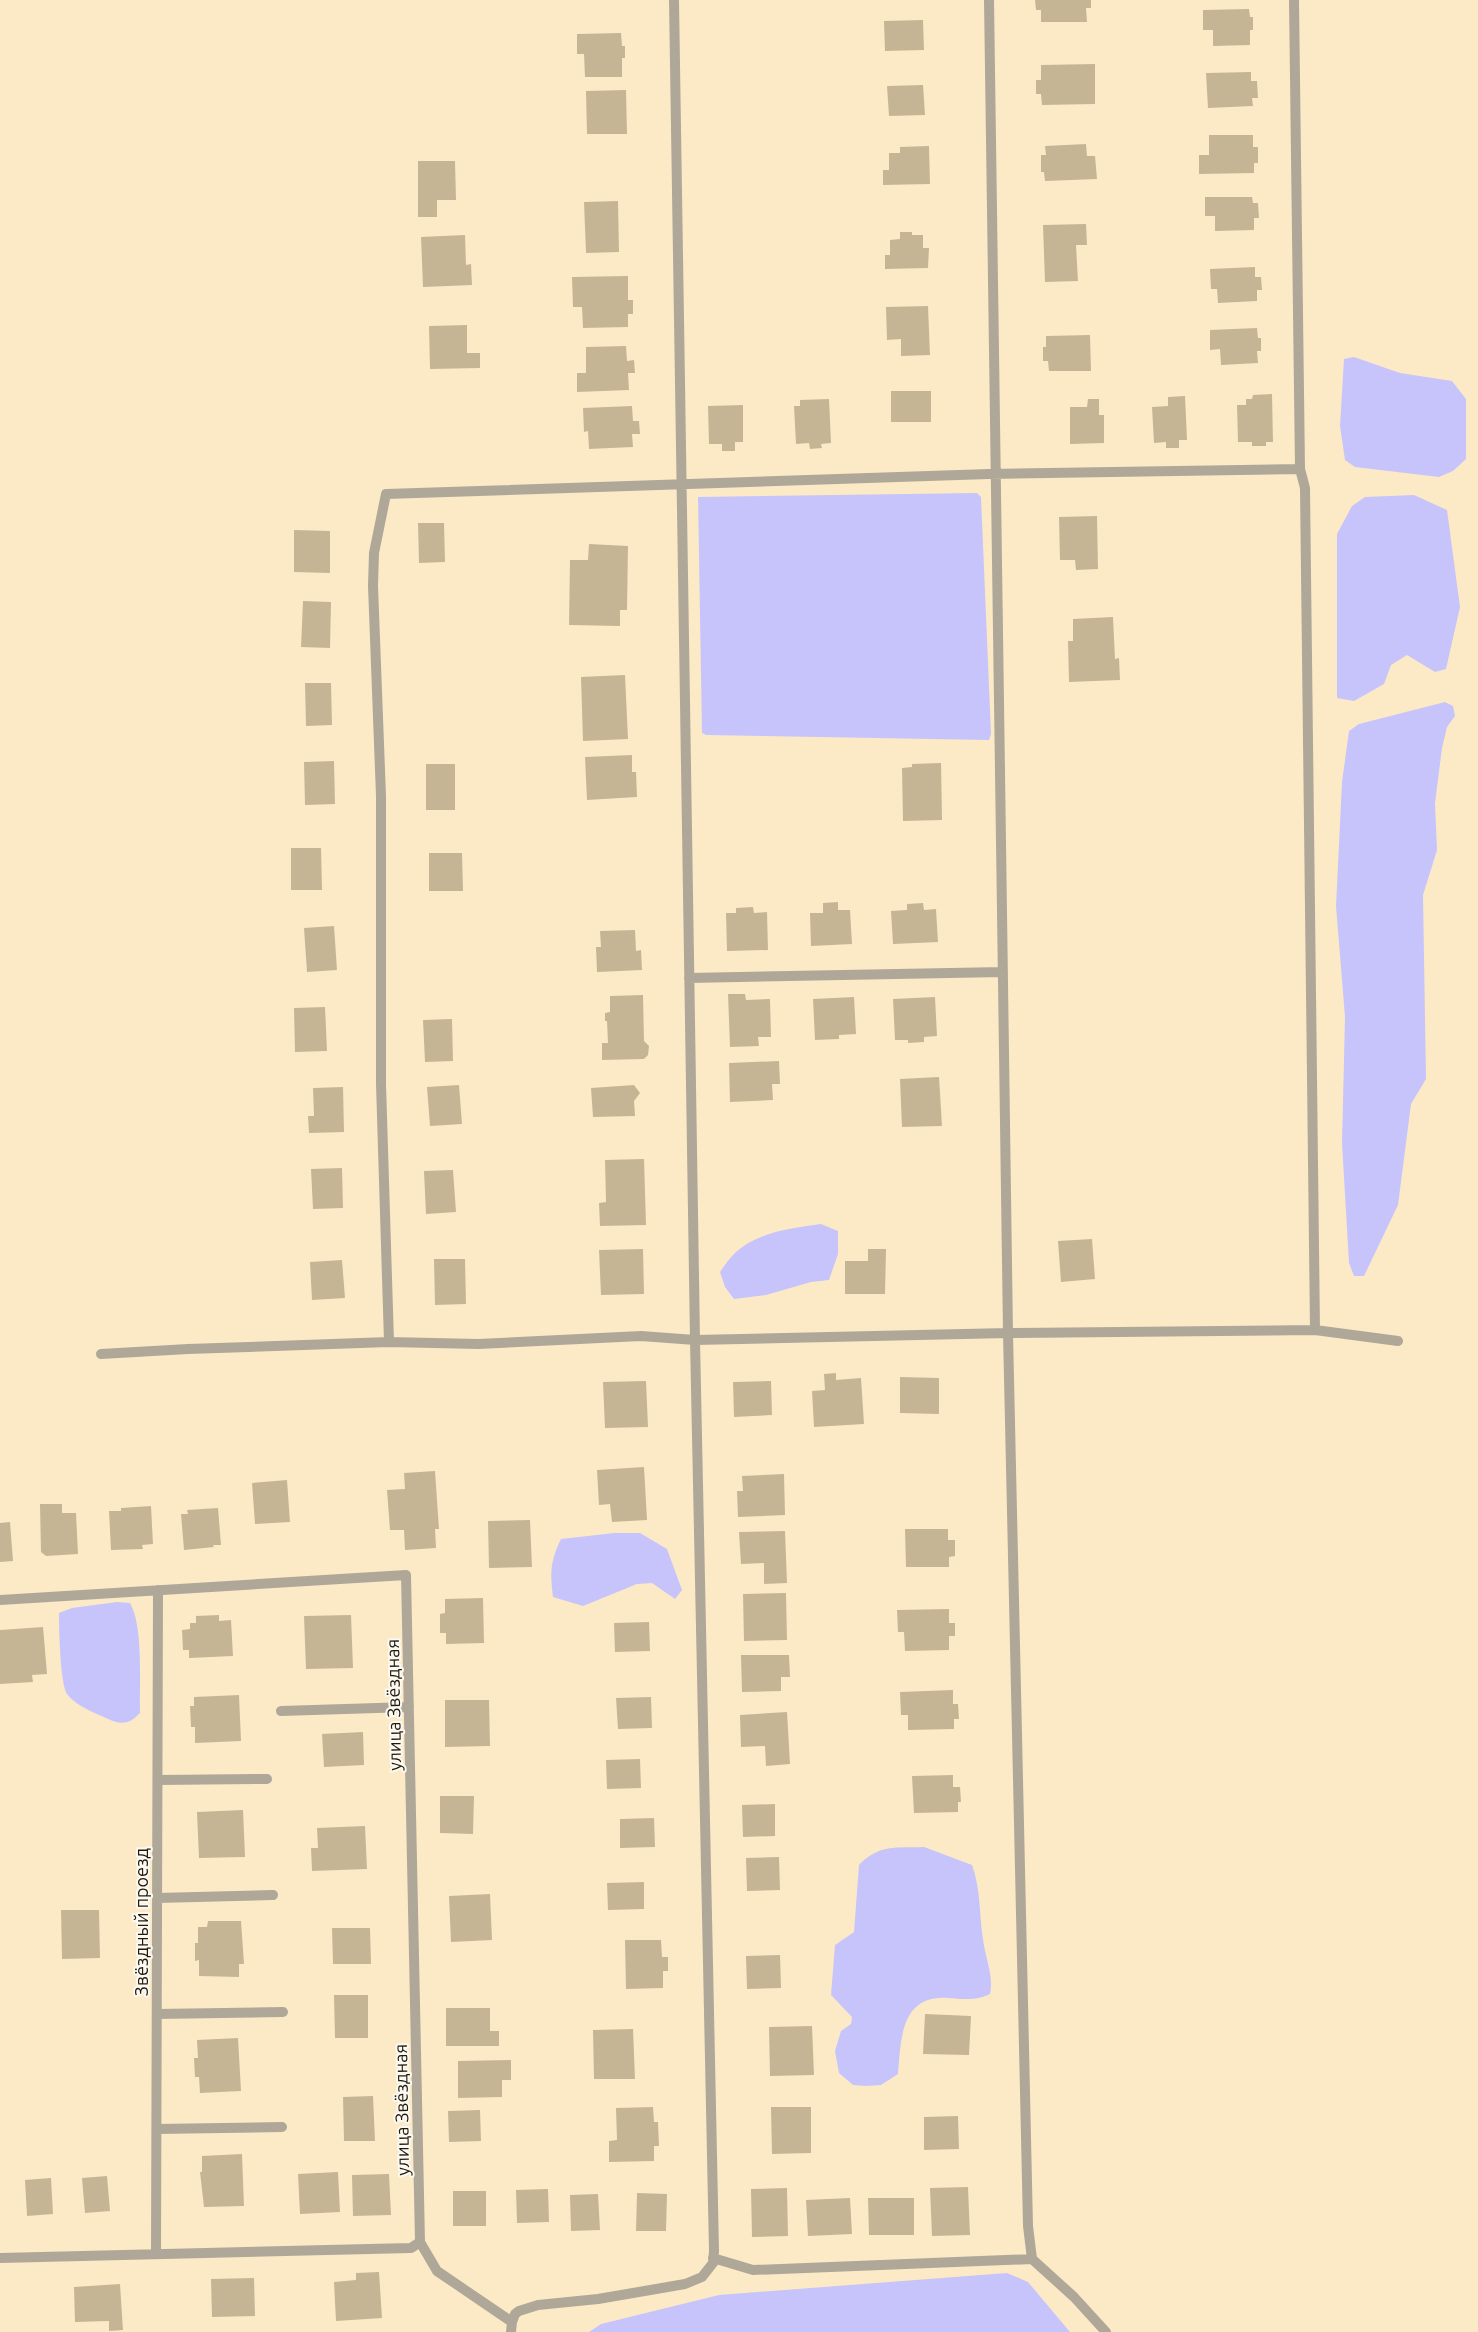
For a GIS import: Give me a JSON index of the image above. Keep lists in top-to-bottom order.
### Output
{
  "streets": {
    "lane": ["улица Звёздная", "Звёздный проезд"]
  },
  "crossings": [
    ["улица Звёздная", "Звёздный проезд"]
  ]
}
